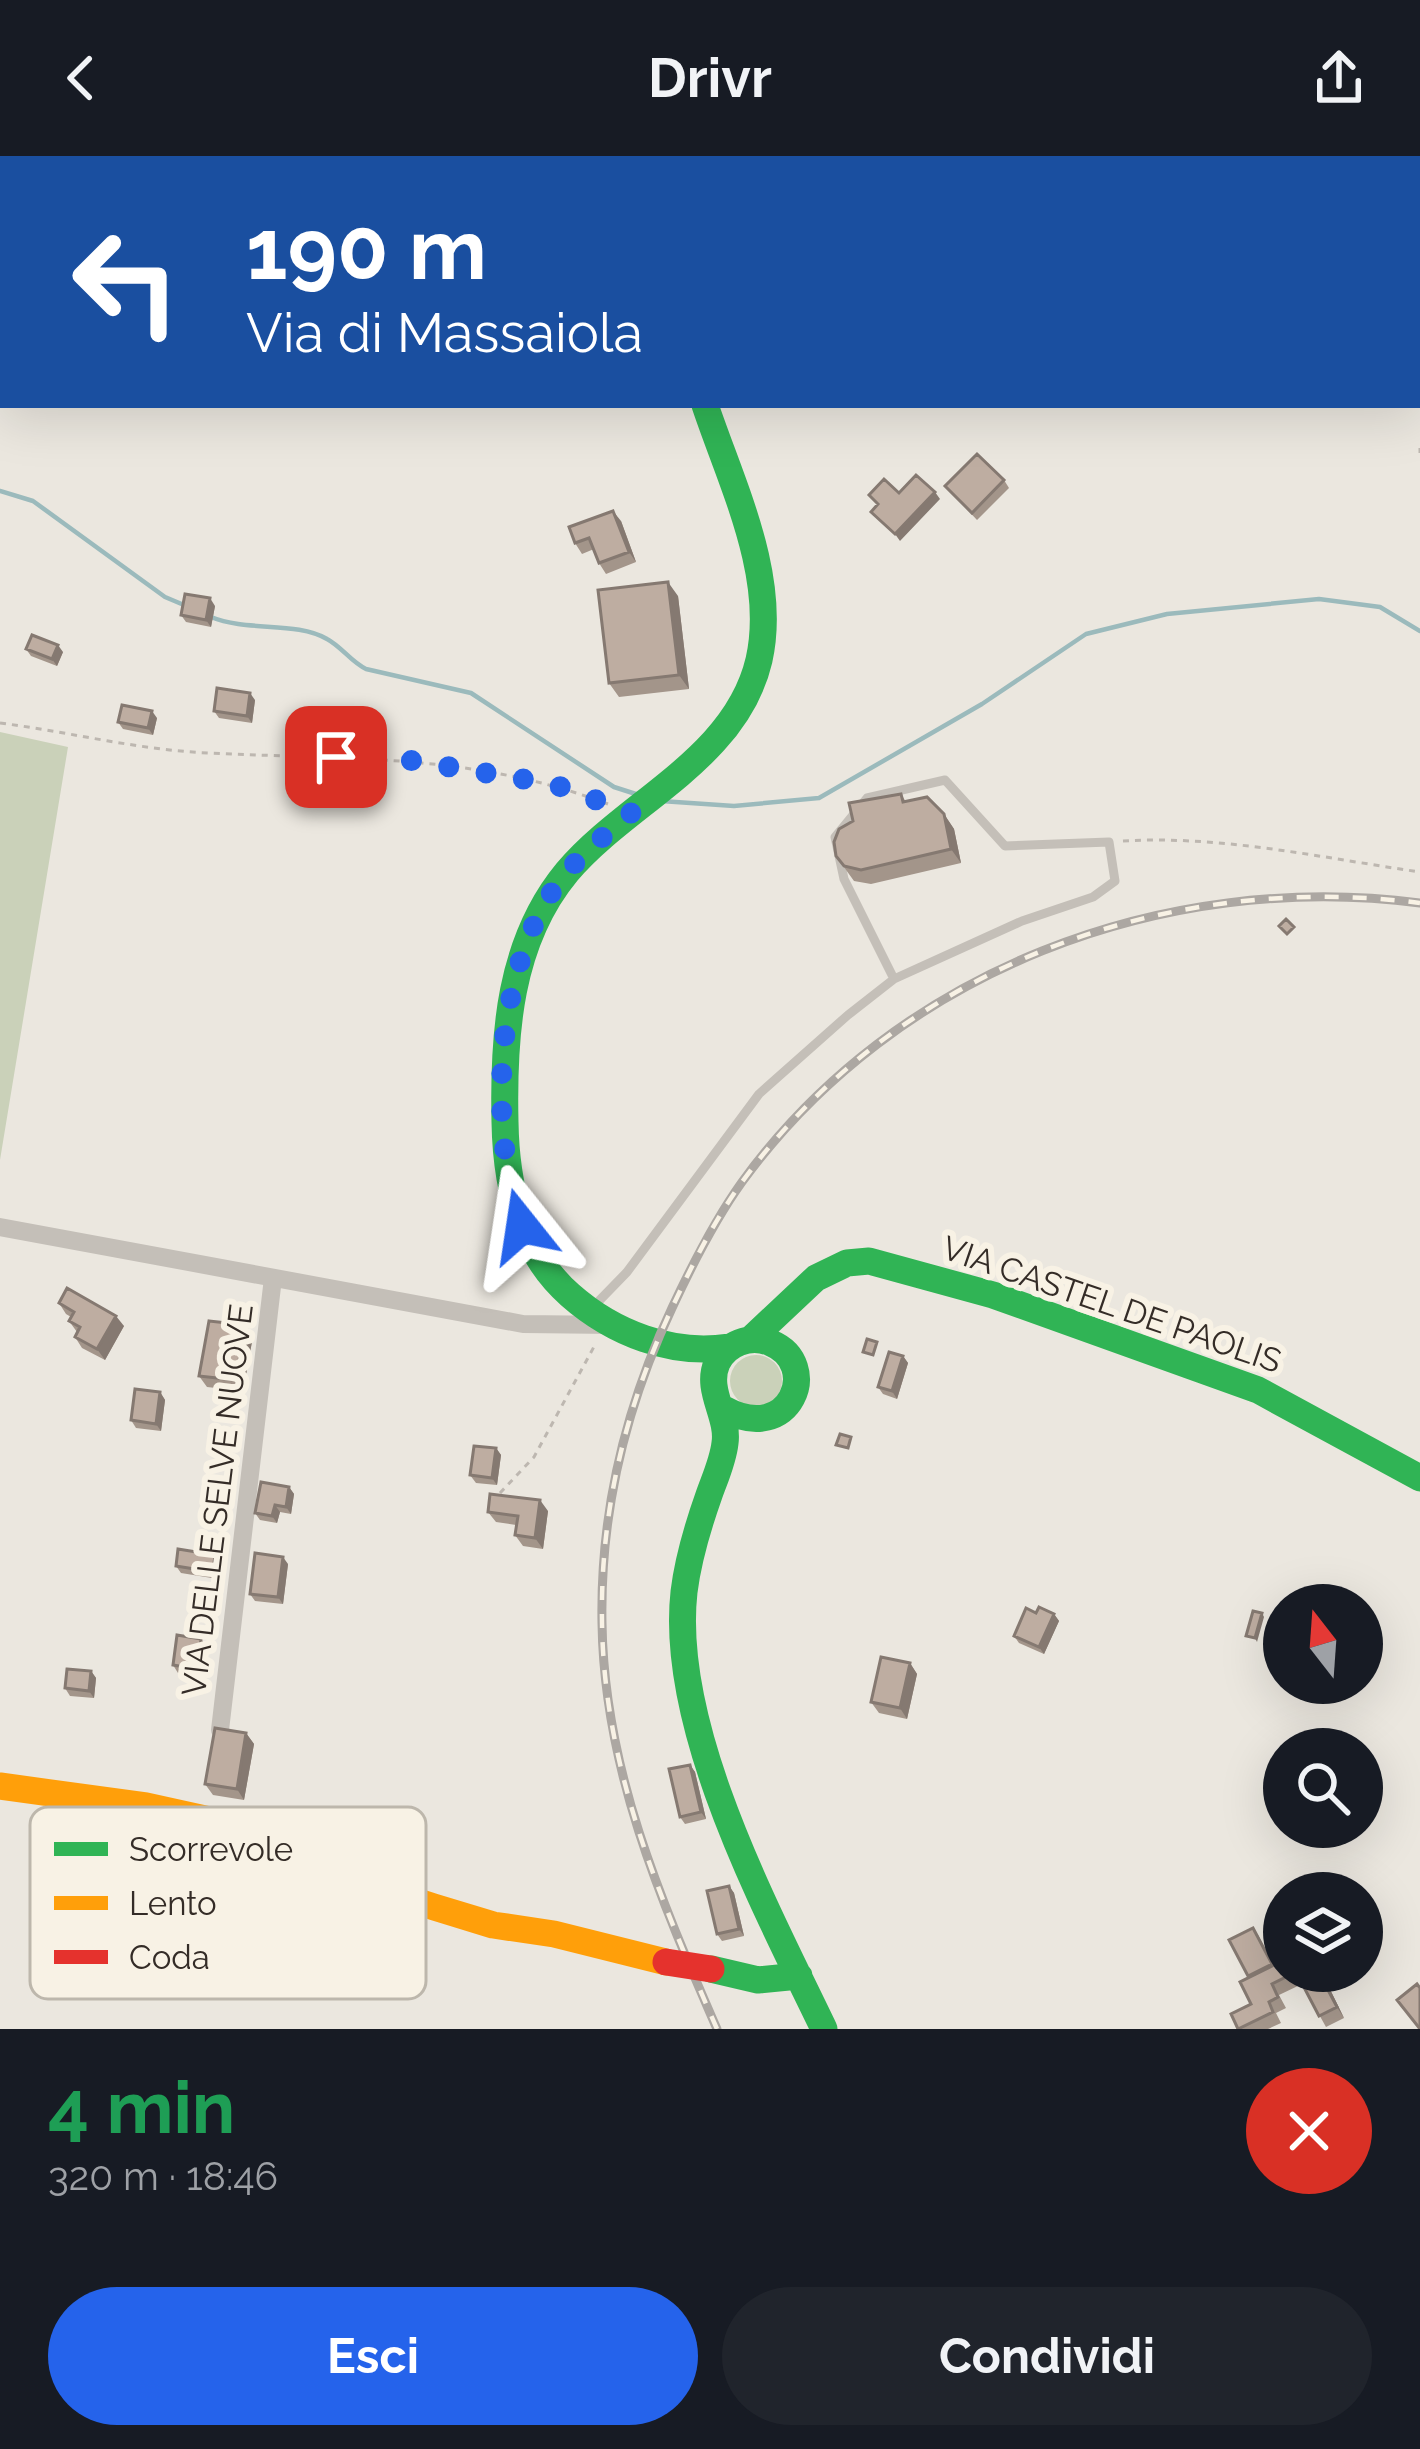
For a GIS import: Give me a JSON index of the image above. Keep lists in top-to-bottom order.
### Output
{
  "streets": {
    "street": ["VIA CASTEL DE PAOLIS", "VIA DELLE SELVE NUOVE"]
  },
  "legend": ["Scorrevole", "Lento", "Coda"],
  "north": "top",
  "page": {
    "header": "Drivr",
    "turn": ["190 m", "Via di Massaiola"],
    "heading": ["4 min", "320 m · 18:46"],
    "buttons": ["Esci", "Condividi"]
  }
}
